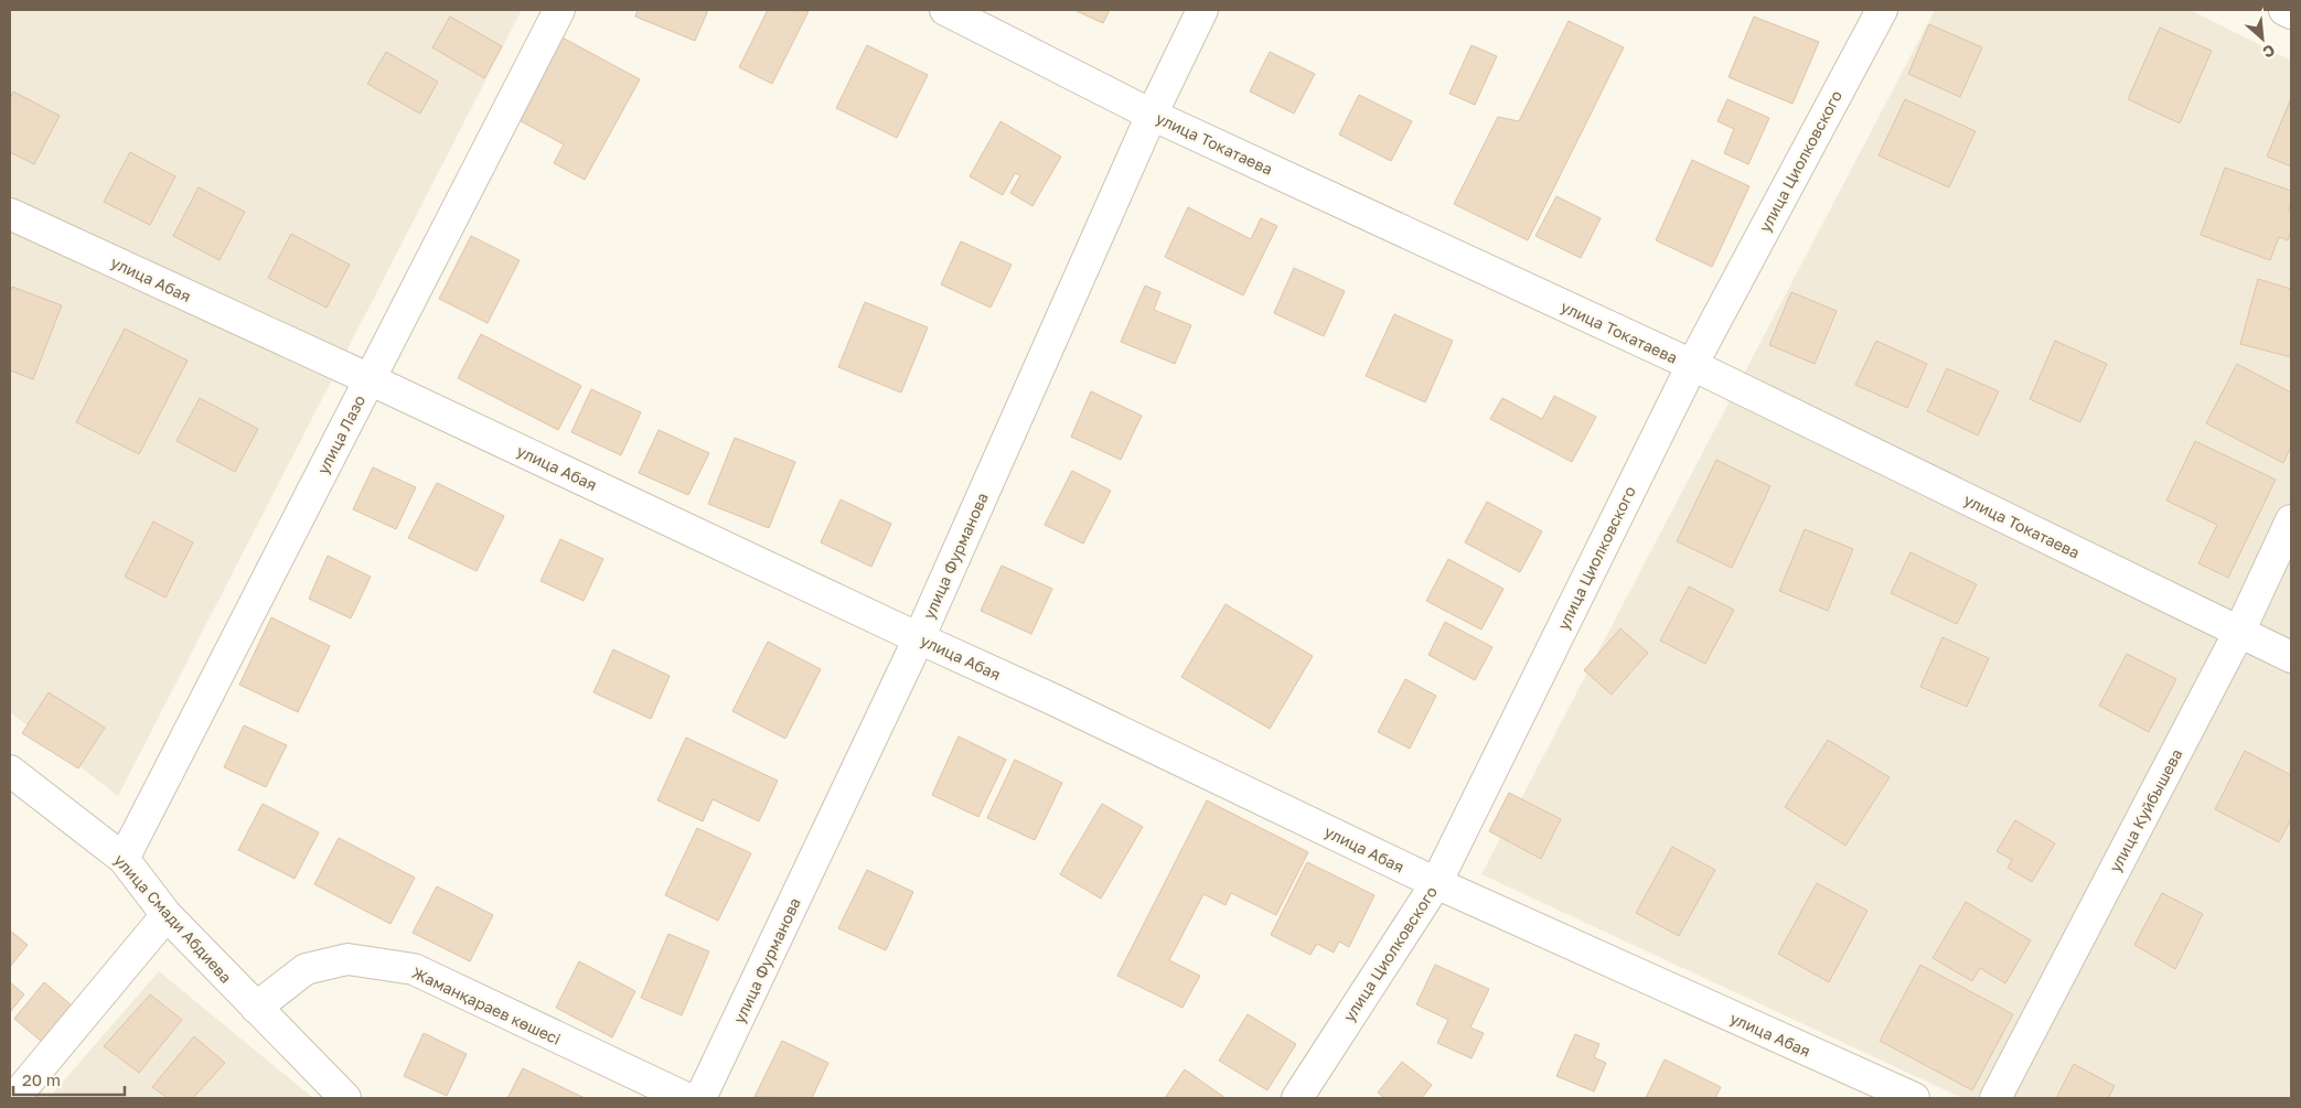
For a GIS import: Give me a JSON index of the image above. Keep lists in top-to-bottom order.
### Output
{
  "streets": {
    "street": [
      "улица Токатаева",
      "улица Циолковского",
      "улица Абая",
      "улица Лазо",
      "улица Фурманова",
      "улица Куйбышева",
      "улица Смади Абдиева",
      "Жаманқараев көшесі"
    ]
  },
  "crossings": [
    ["улица Токатаева", "улица Циолковского"],
    ["улица Токатаева", "улица Фурманова"],
    ["улица Токатаева", "улица Куйбышева"],
    ["улица Циолковского", "улица Абая"],
    ["улица Абая", "улица Лазо"],
    ["улица Абая", "улица Фурманова"],
    ["улица Лазо", "улица Смади Абдиева"],
    ["улица Смади Абдиева", "Жаманқараев көшесі"]
  ],
  "scale_bar": "20 m",
  "north": "bottom right"
}
